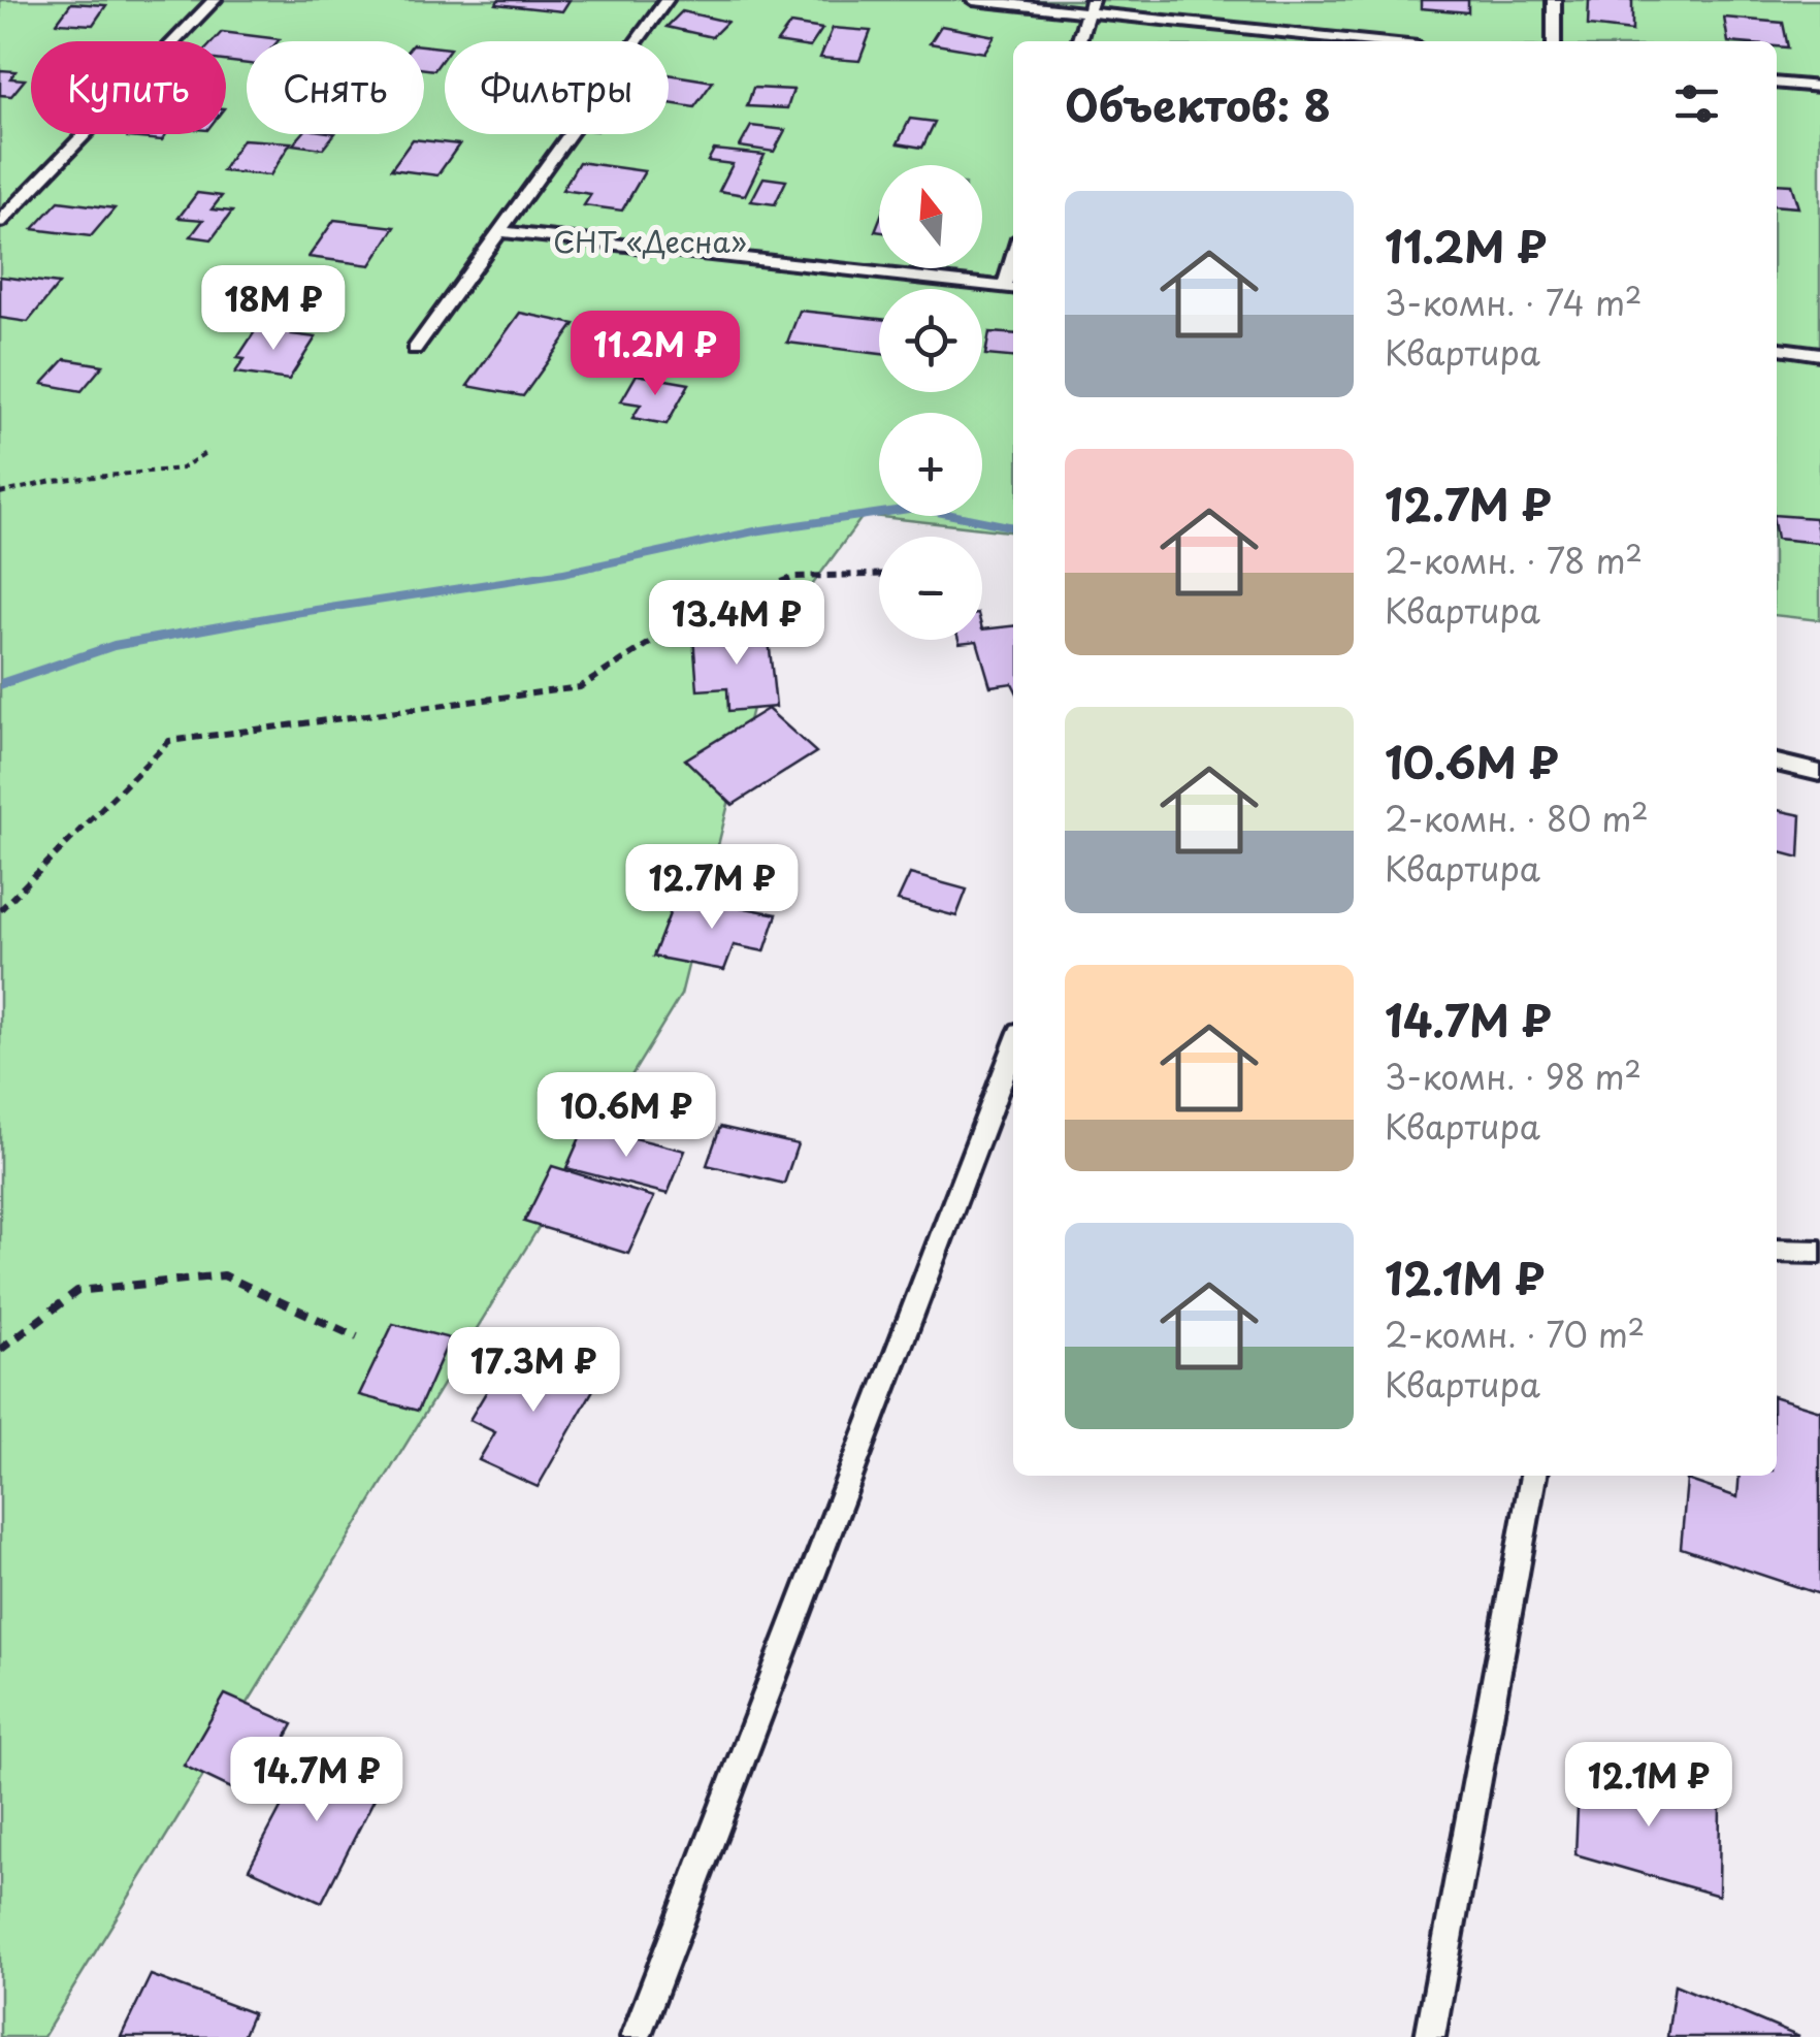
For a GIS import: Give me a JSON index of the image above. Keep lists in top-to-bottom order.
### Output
{
  "parks": ["СНТ «Десна»"],
  "north": "top",
  "page": {
    "chip": ["Купить", "Снять", "Фильтры"],
    "heading": "Объектов: 8",
    "map_buttons": ["+", "−"],
    "list": [
      {
        "name": "11.2M ₽",
        "note": "3-комн. · 74 m² · Квартира"
      },
      {
        "name": "12.7M ₽",
        "note": "2-комн. · 78 m² · Квартира"
      },
      {
        "name": "10.6M ₽",
        "note": "2-комн. · 80 m² · Квартира"
      },
      {
        "name": "14.7M ₽",
        "note": "3-комн. · 98 m² · Квартира"
      },
      {
        "name": "12.1M ₽",
        "note": "2-комн. · 70 m² · Квартира"
      }
    ],
    "price": [
      "18M ₽",
      "11.2M ₽",
      "13.4M ₽",
      "12.7M ₽",
      "10.6M ₽",
      "17.3M ₽",
      "14.7M ₽",
      "12.1M ₽"
    ]
  }
}
